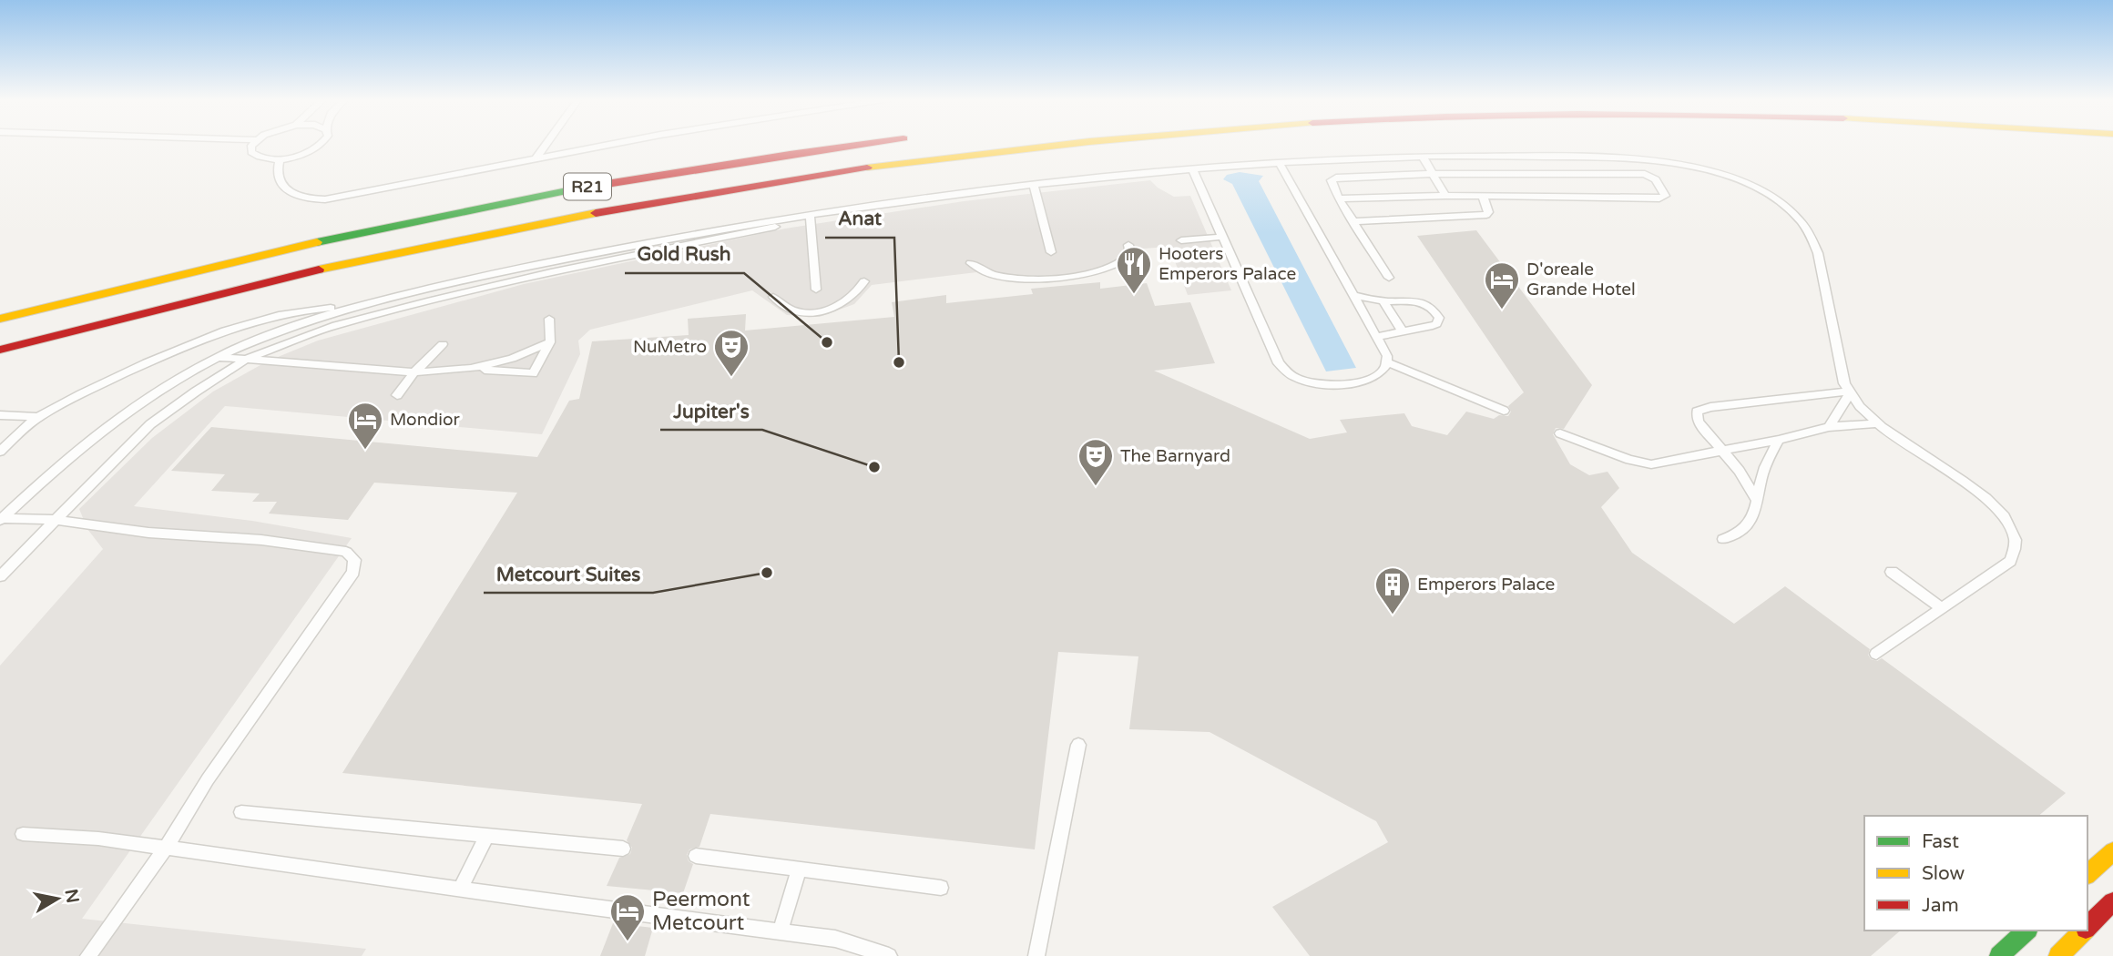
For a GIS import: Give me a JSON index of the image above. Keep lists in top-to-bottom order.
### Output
{
  "streets": {
    "main road": ["R21"]
  },
  "places": {
    "restaurant": ["Hooters Emperors Palace"],
    "hotel": ["D'oreale Grande Hotel", "Mondior", "Peermont Metcourt"],
    "other": [
      "Gold Rush",
      "Anat",
      "Jupiter's",
      "Metcourt Suites"
    ],
    "theatre": ["NuMetro", "The Barnyard"],
    "building": ["Emperors Palace"]
  },
  "legend": ["Fast", "Slow", "Jam"],
  "north": "right"
}
